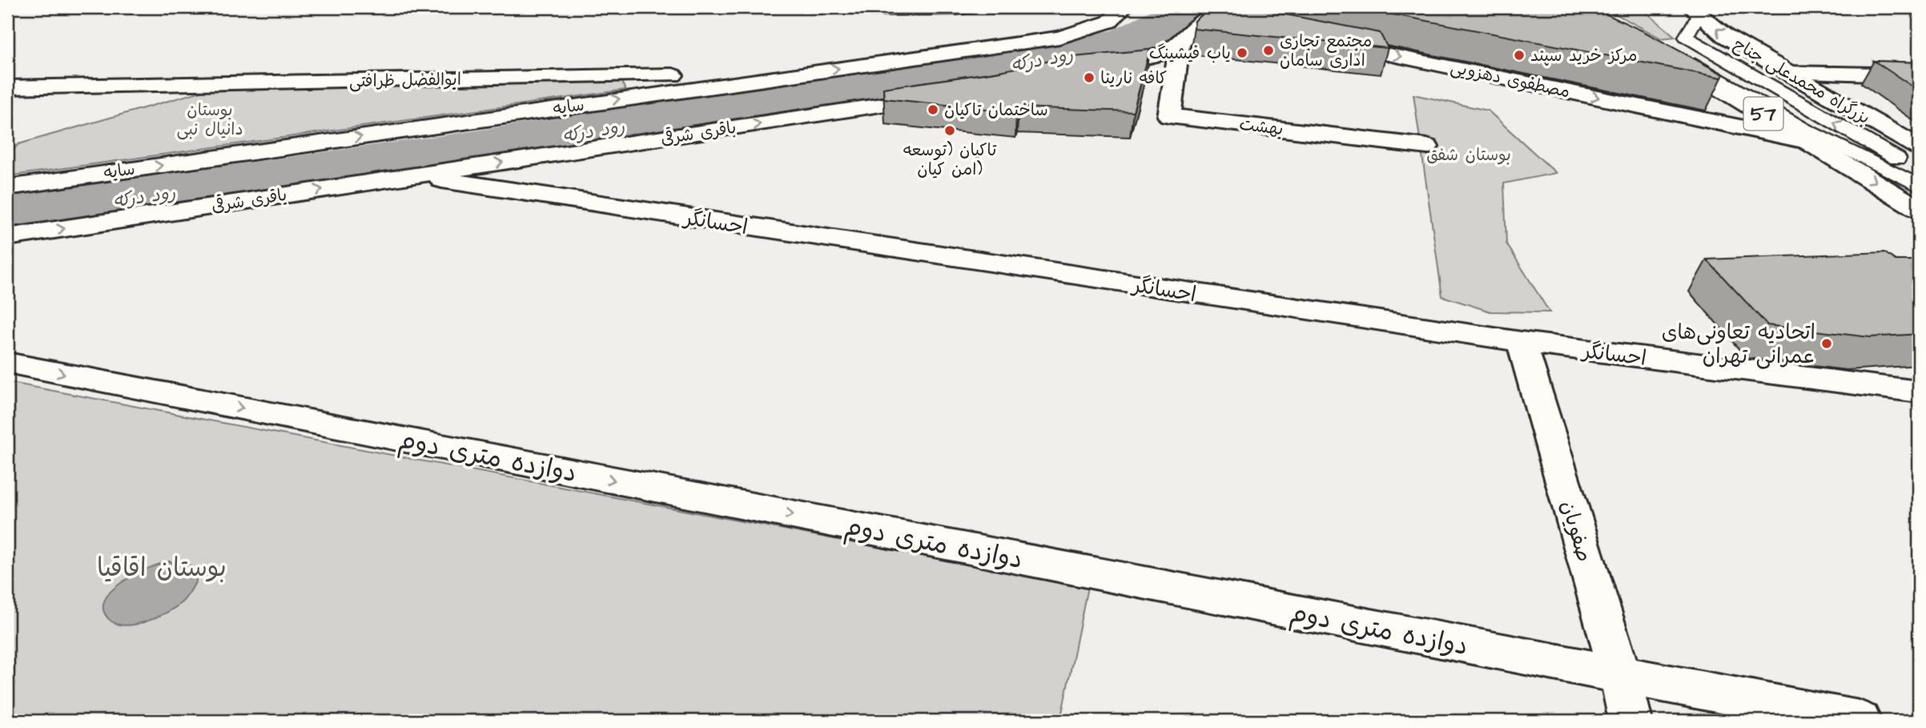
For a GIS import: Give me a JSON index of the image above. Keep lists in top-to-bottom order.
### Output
{
  "streets": {
    "main road": [
      "مصطفوی دهزویی",
      "ابوالفضل ظرافتی",
      "بزرگراه محمدعلی جناح",
      "سایه",
      "57",
      "بهشت",
      "باقری شرقی",
      "احسانگر",
      "دوازده متری دوم",
      "صفویان"
    ]
  },
  "crossings": [
    ["مصطفوی دهزویی", "57"],
    ["ابوالفضل ظرافتی", "سایه"],
    ["باقری شرقی", "احسانگر"],
    ["احسانگر", "صفویان"],
    ["دوازده متری دوم", "صفویان"]
  ],
  "one_way": ["سایه", "باقری شرقی", "دوازده متری دوم"],
  "water": ["رود درکه"],
  "parks": ["بوستان دانیال نبی", "بوستان شفق", "بوستان اقاقیا"],
  "places": [
    "مجتمع تجاری اداری سامان",
    "یاب فیشینگ",
    "مرکز خرید سپند",
    "کافه نارینا",
    "ساختمان تاکیان",
    "تاکیان (توسعه امن کیان)",
    "اتحادیه تعاونی‌های عمرانی تهران"
  ]
}
